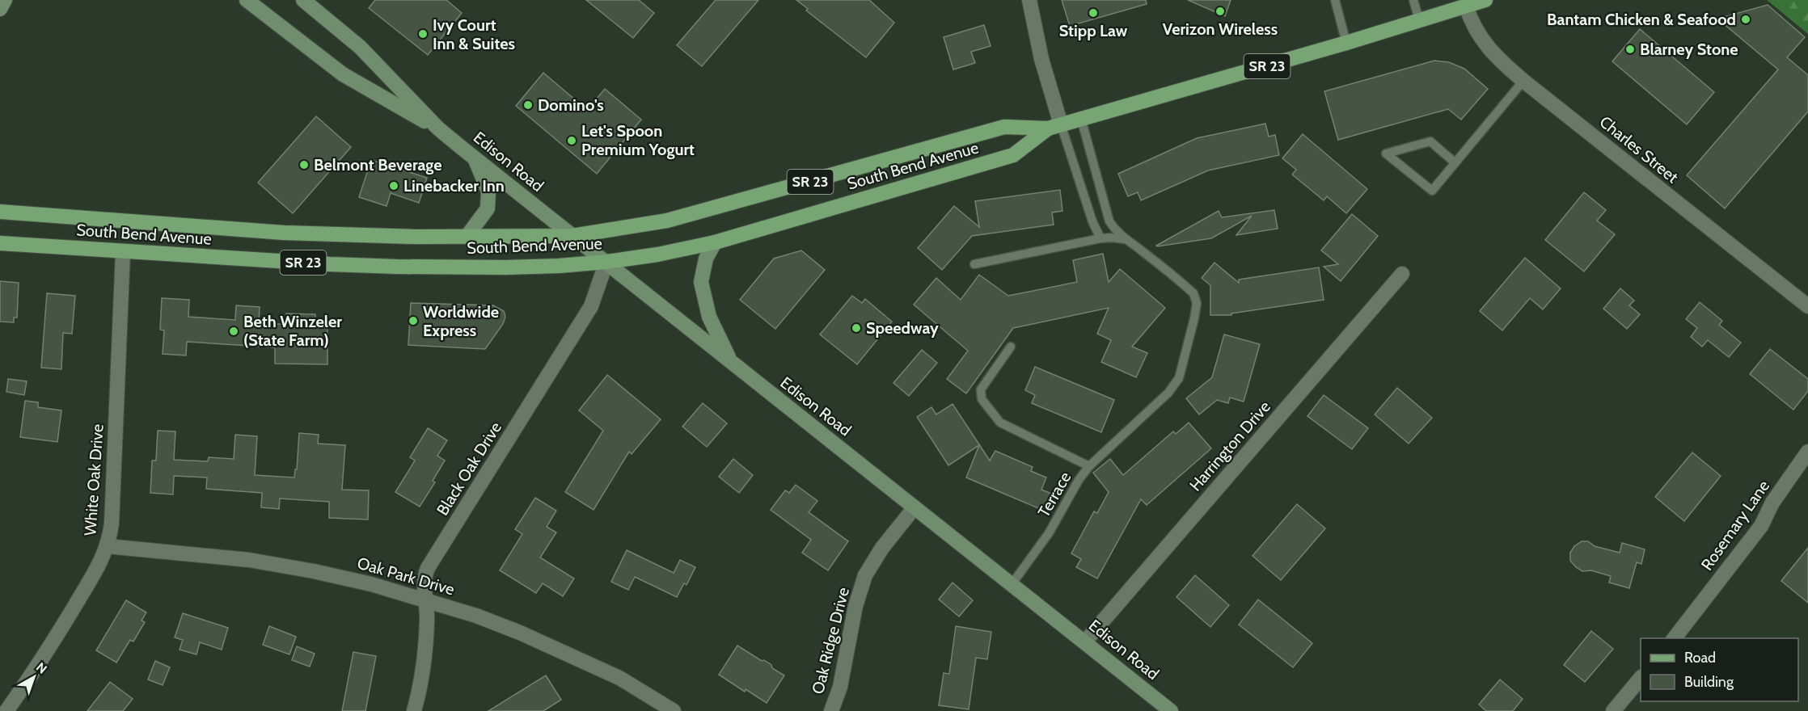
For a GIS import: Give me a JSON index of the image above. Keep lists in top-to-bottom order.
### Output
{
  "streets": {
    "main road": ["SR 23", "Edison Road", "South Bend Avenue"],
    "street": [
      "Charles Street",
      "Harrington Drive",
      "Black Oak Drive",
      "White Oak Drive",
      "Rosemary Lane",
      "Oak Park Drive",
      "Oak Ridge Drive"
    ],
    "lane": ["Terrace"]
  },
  "crossings": [
    ["Charles Street", "South Bend Avenue"],
    ["Edison Road", "South Bend Avenue"],
    ["Edison Road", "Harrington Drive"],
    ["Edison Road", "Black Oak Drive"],
    ["Edison Road", "Terrace"],
    ["Edison Road", "Oak Ridge Drive"],
    ["South Bend Avenue", "Black Oak Drive"],
    ["South Bend Avenue", "White Oak Drive"],
    ["South Bend Avenue", "Terrace"],
    ["Black Oak Drive", "Oak Park Drive"],
    ["White Oak Drive", "Oak Park Drive"]
  ],
  "places": [
    "Verizon Wireless",
    "Stipp Law",
    "Bantam Chicken & Seafood",
    "Ivy Court Inn & Suites",
    "Blarney Stone",
    "Domino's",
    "Let's Spoon Premium Yogurt",
    "Belmont Beverage",
    "Linebacker Inn",
    "Worldwide Express",
    "Speedway",
    "Beth Winzeler (State Farm)"
  ],
  "legend": ["Road", "Building"],
  "north": "top right"
}
